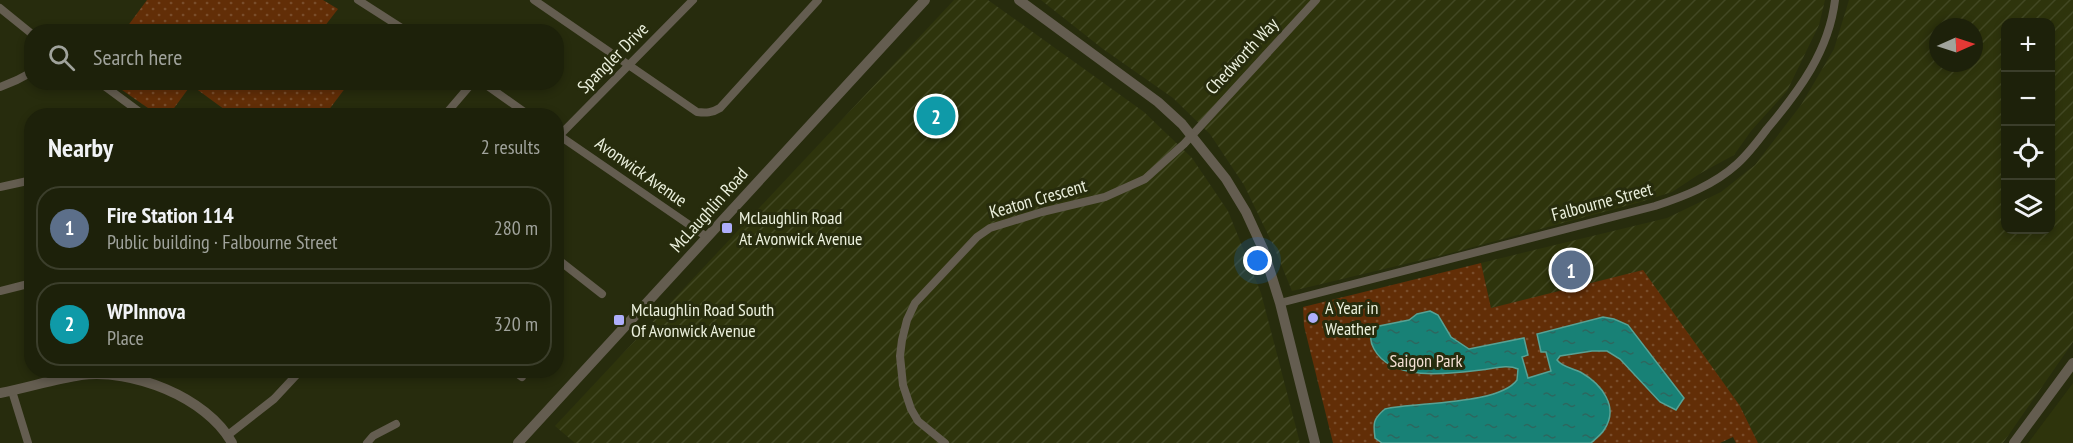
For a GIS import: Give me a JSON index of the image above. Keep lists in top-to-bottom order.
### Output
{
  "streets": {
    "street": [
      "Chedworth Way",
      "Spangler Drive",
      "Avonwick Avenue",
      "Keaton Crescent",
      "Falbourne Street",
      "McLaughlin Road"
    ]
  },
  "crossings": [
    ["Chedworth Way", "Keaton Crescent"],
    ["Avonwick Avenue", "McLaughlin Road"]
  ],
  "parks": ["Saigon Park"],
  "places": {
    "transit": ["Mclaughlin Road At Avonwick Avenue", "Mclaughlin Road South Of Avonwick Avenue"],
    "other": ["A Year in Weather"]
  },
  "north": "right",
  "page": {
    "map_buttons": ["+", "−"],
    "search": "Search here",
    "pins": ["2", "1"],
    "heading": ["Nearby", "2 results"],
    "list": [
      {
        "mark": "1",
        "name": "Fire Station 114",
        "note": "Public building · Falbourne Street",
        "value": "280 m"
      },
      {
        "mark": "2",
        "name": "WPInnova",
        "note": "Place",
        "value": "320 m"
      }
    ]
  }
}
